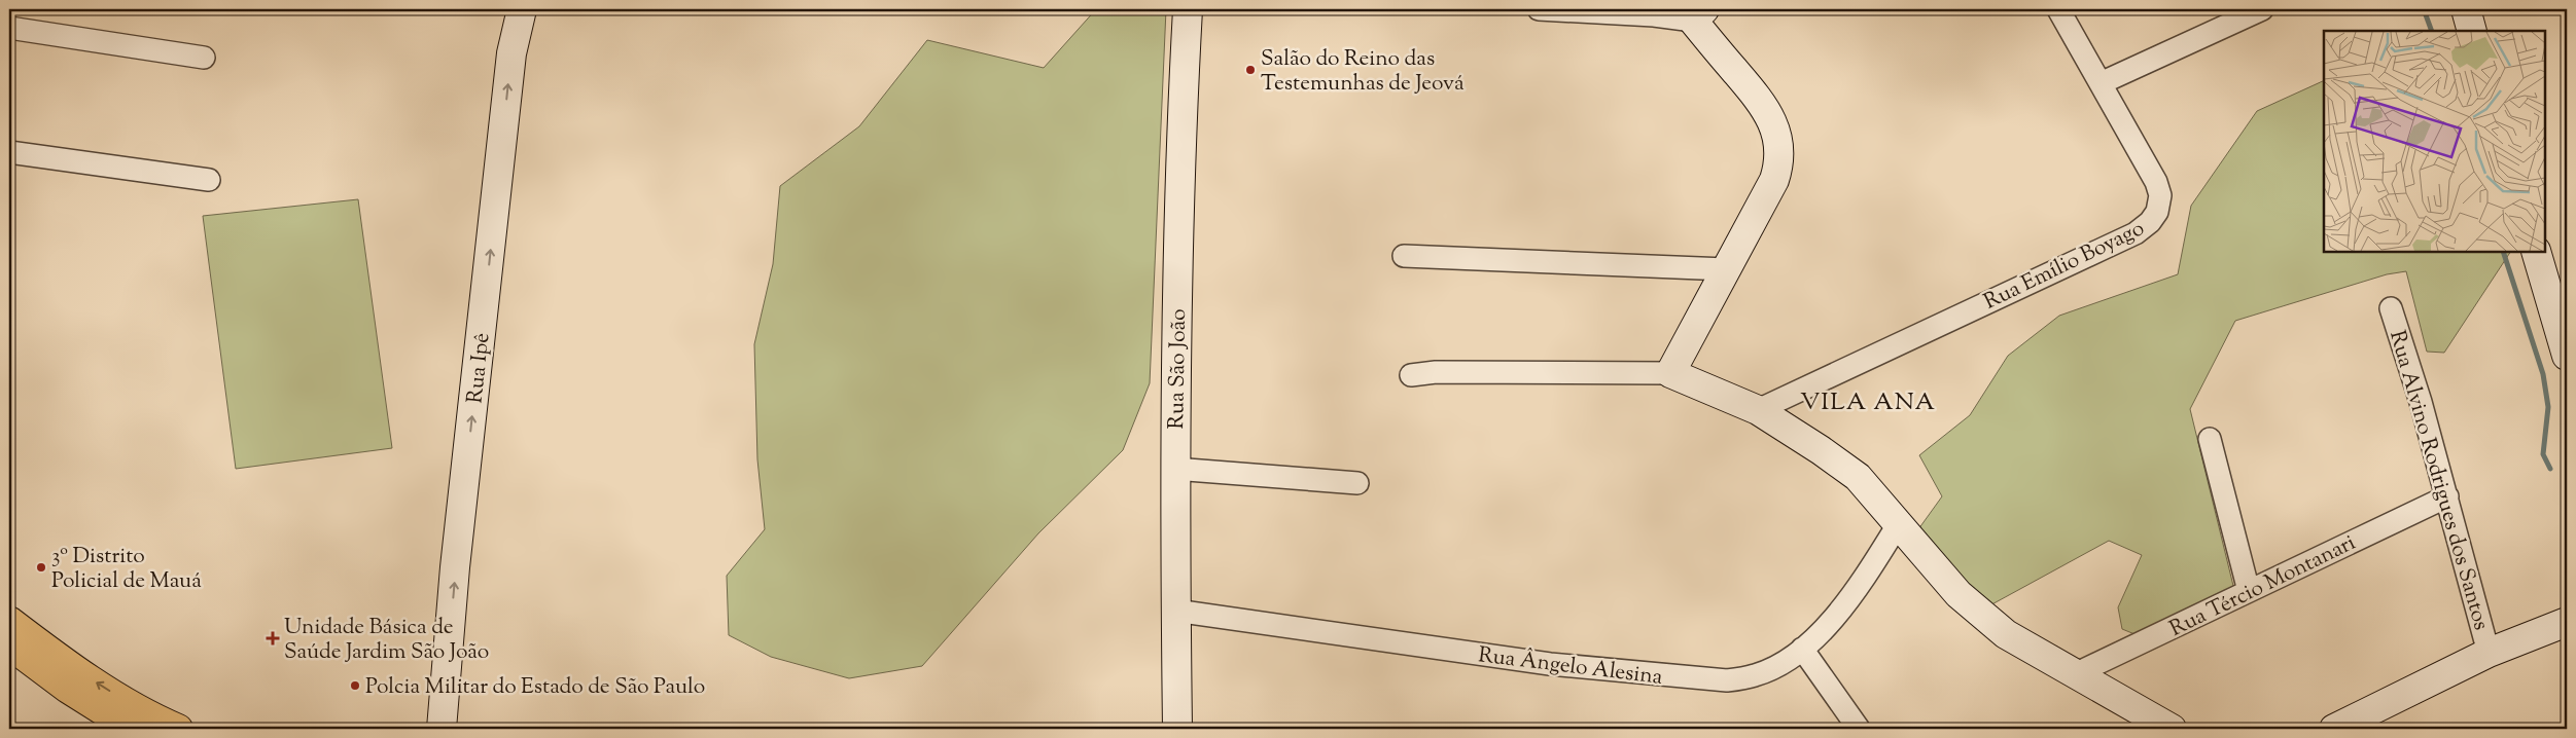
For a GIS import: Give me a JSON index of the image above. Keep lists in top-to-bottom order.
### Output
{
  "streets": {
    "street": [
      "Rua Emílio Boyago",
      "Rua Ipê",
      "Rua São João",
      "Rua Alvino Rodrigues dos Santos",
      "Rua Tércio Montanari",
      "Rua Ângelo Alesina"
    ]
  },
  "crossings": [
    ["Rua São João", "Rua Ângelo Alesina"],
    ["Rua Alvino Rodrigues dos Santos", "Rua Tércio Montanari"]
  ],
  "one_way": ["Rua Ipê"],
  "districts": ["VILA ANA"],
  "places": {
    "other": ["Salão do Reino das Testemunhas de Jeová", "3º Distrito Policial de Mauá", "Polcia Militar do Estado de São Paulo"],
    "health": ["Unidade Básica de Saúde Jardim São João"]
  }
}
